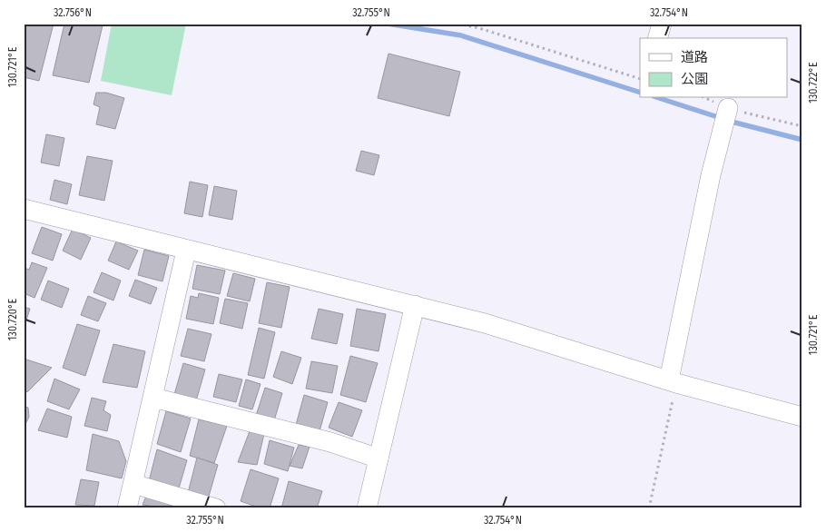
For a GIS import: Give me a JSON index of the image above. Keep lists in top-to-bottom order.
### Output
{
  "legend": ["道路", "公園"],
  "coordinates": [
    "32.756°N",
    "32.755°N",
    "32.754°N",
    "130.721°E",
    "130.722°E",
    "130.720°E"
  ]
}
